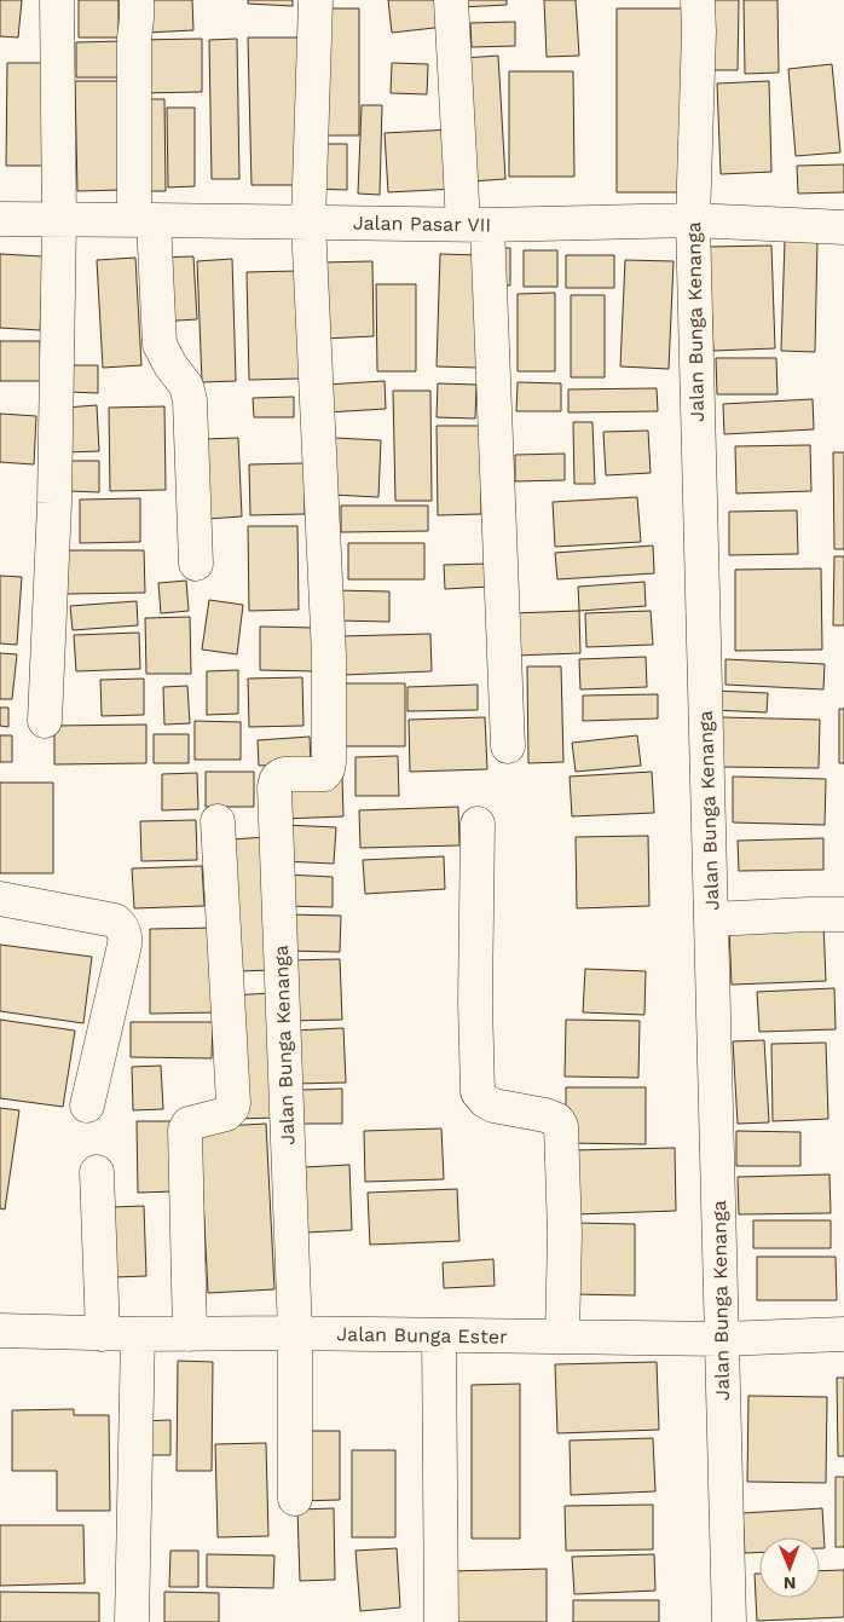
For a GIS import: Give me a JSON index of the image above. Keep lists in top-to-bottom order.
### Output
{
  "streets": {
    "street": ["Jalan Pasar VII", "Jalan Bunga Kenanga", "Jalan Bunga Ester"]
  },
  "crossings": [
    ["Jalan Pasar VII", "Jalan Bunga Kenanga"],
    ["Jalan Bunga Kenanga", "Jalan Bunga Ester"]
  ],
  "north": "bottom"
}
